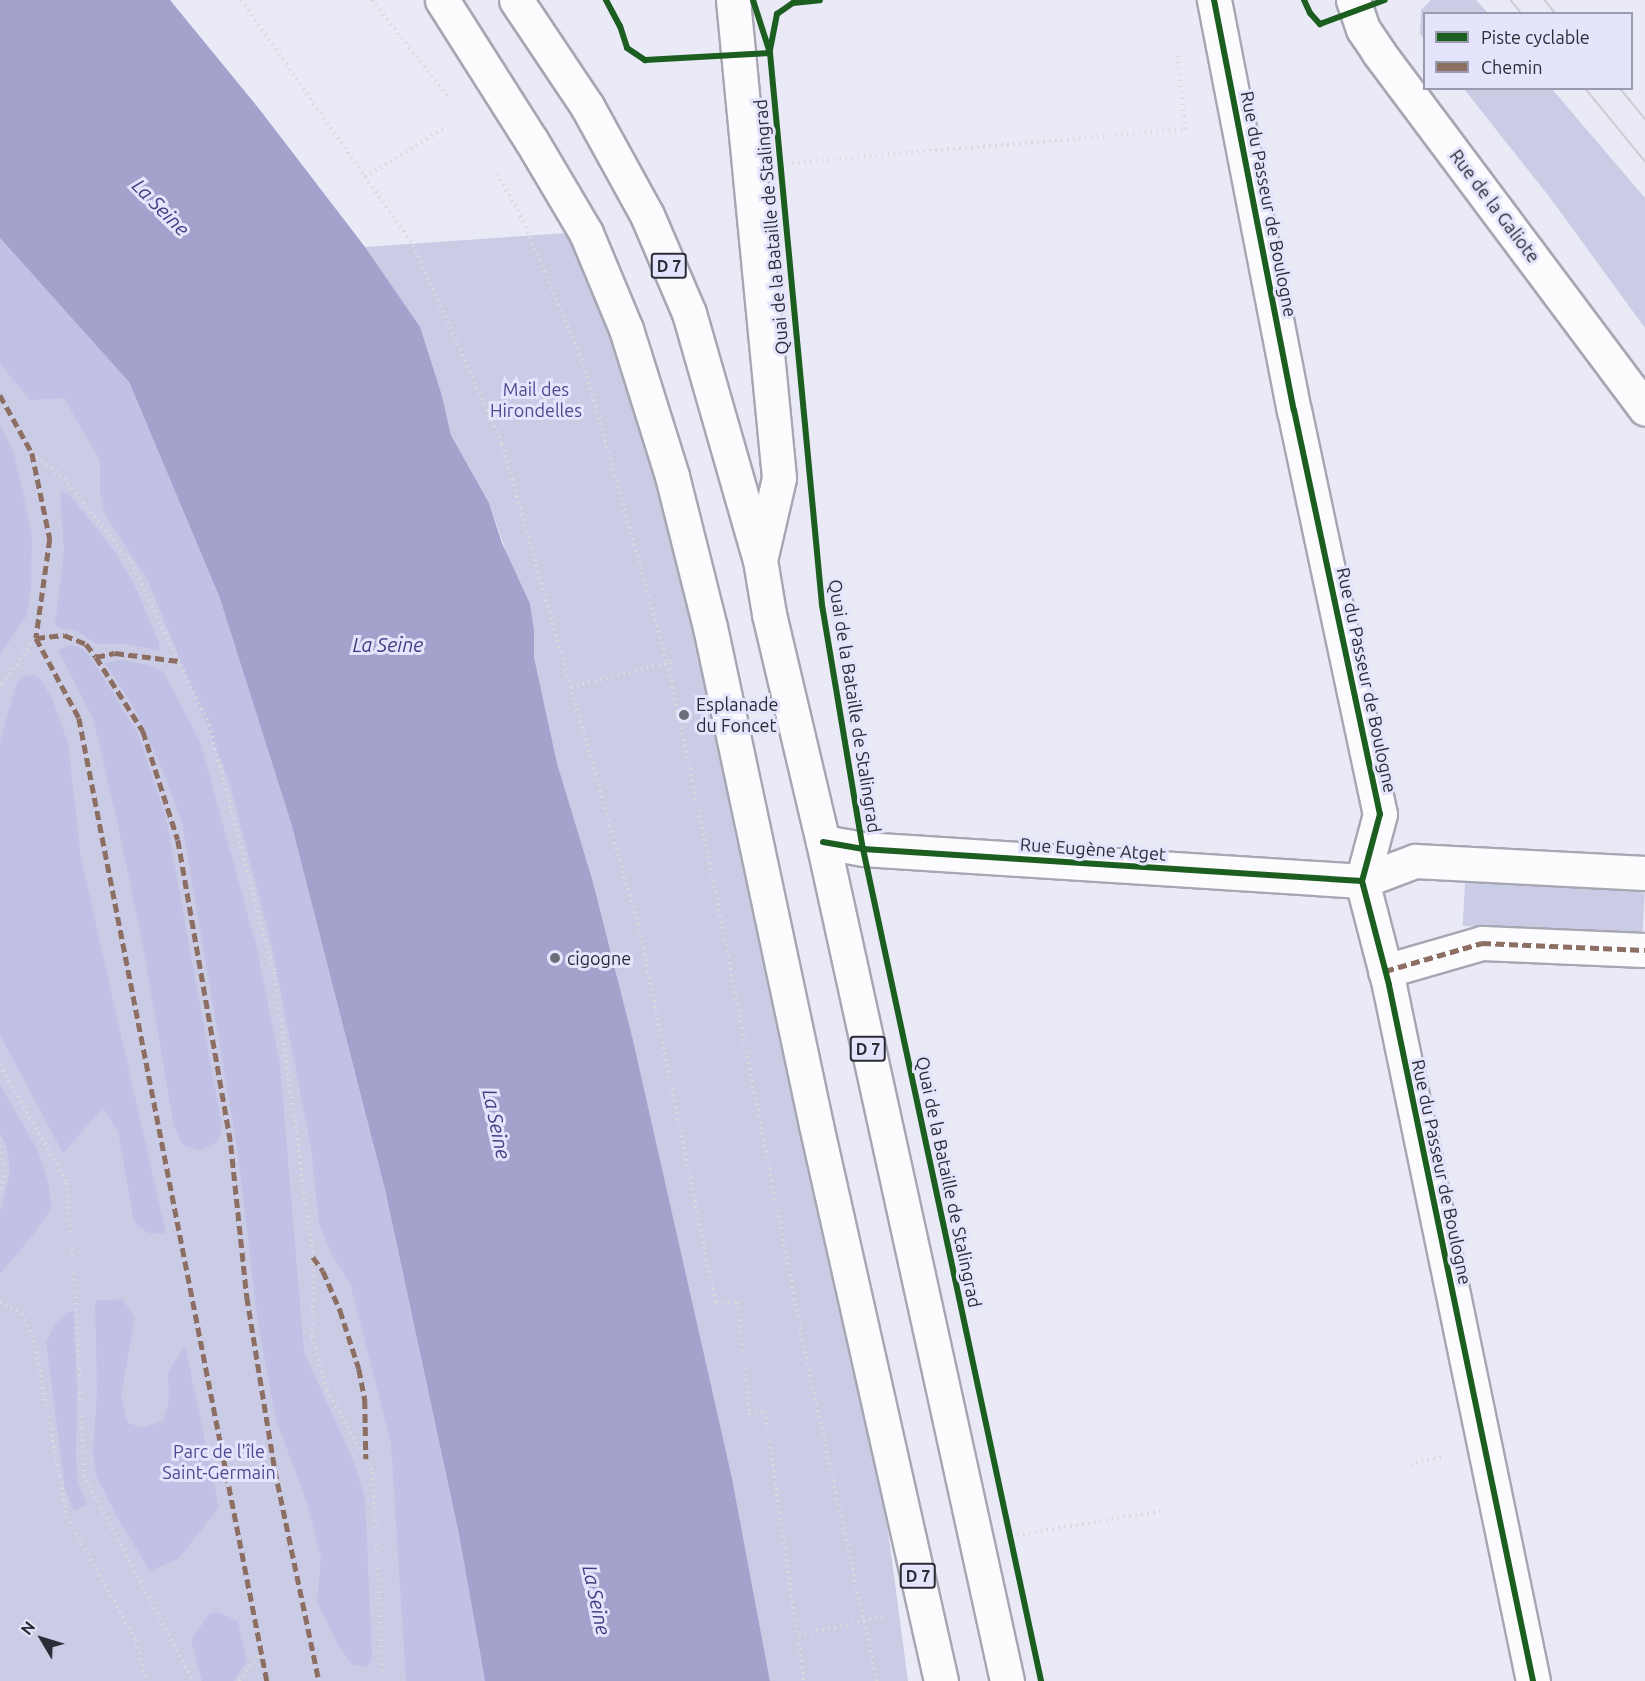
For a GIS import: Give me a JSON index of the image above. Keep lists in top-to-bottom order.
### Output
{
  "streets": {
    "street": [
      "Rue du Passeur de Boulogne",
      "Rue de la Galiote",
      "D 7",
      "Rue Eugène Atget"
    ],
    "cycle path": ["Quai de la Bataille de Stalingrad"]
  },
  "crossings": [
    ["Rue du Passeur de Boulogne", "Rue Eugène Atget"],
    ["D 7", "Rue Eugène Atget"]
  ],
  "water": ["La Seine"],
  "parks": ["Mail des Hirondelles", "Parc de l'île Saint-Germain"],
  "places": ["Esplanade du Foncet", "cigogne"],
  "legend": ["Piste cyclable", "Chemin"],
  "north": "top left"
}
